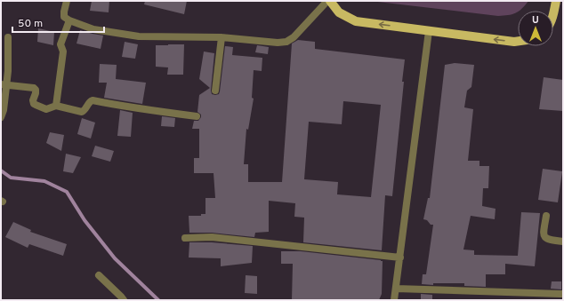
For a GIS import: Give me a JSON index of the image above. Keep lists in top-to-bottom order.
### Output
{
  "scale_bar": "50 m",
  "north": "top"
}
